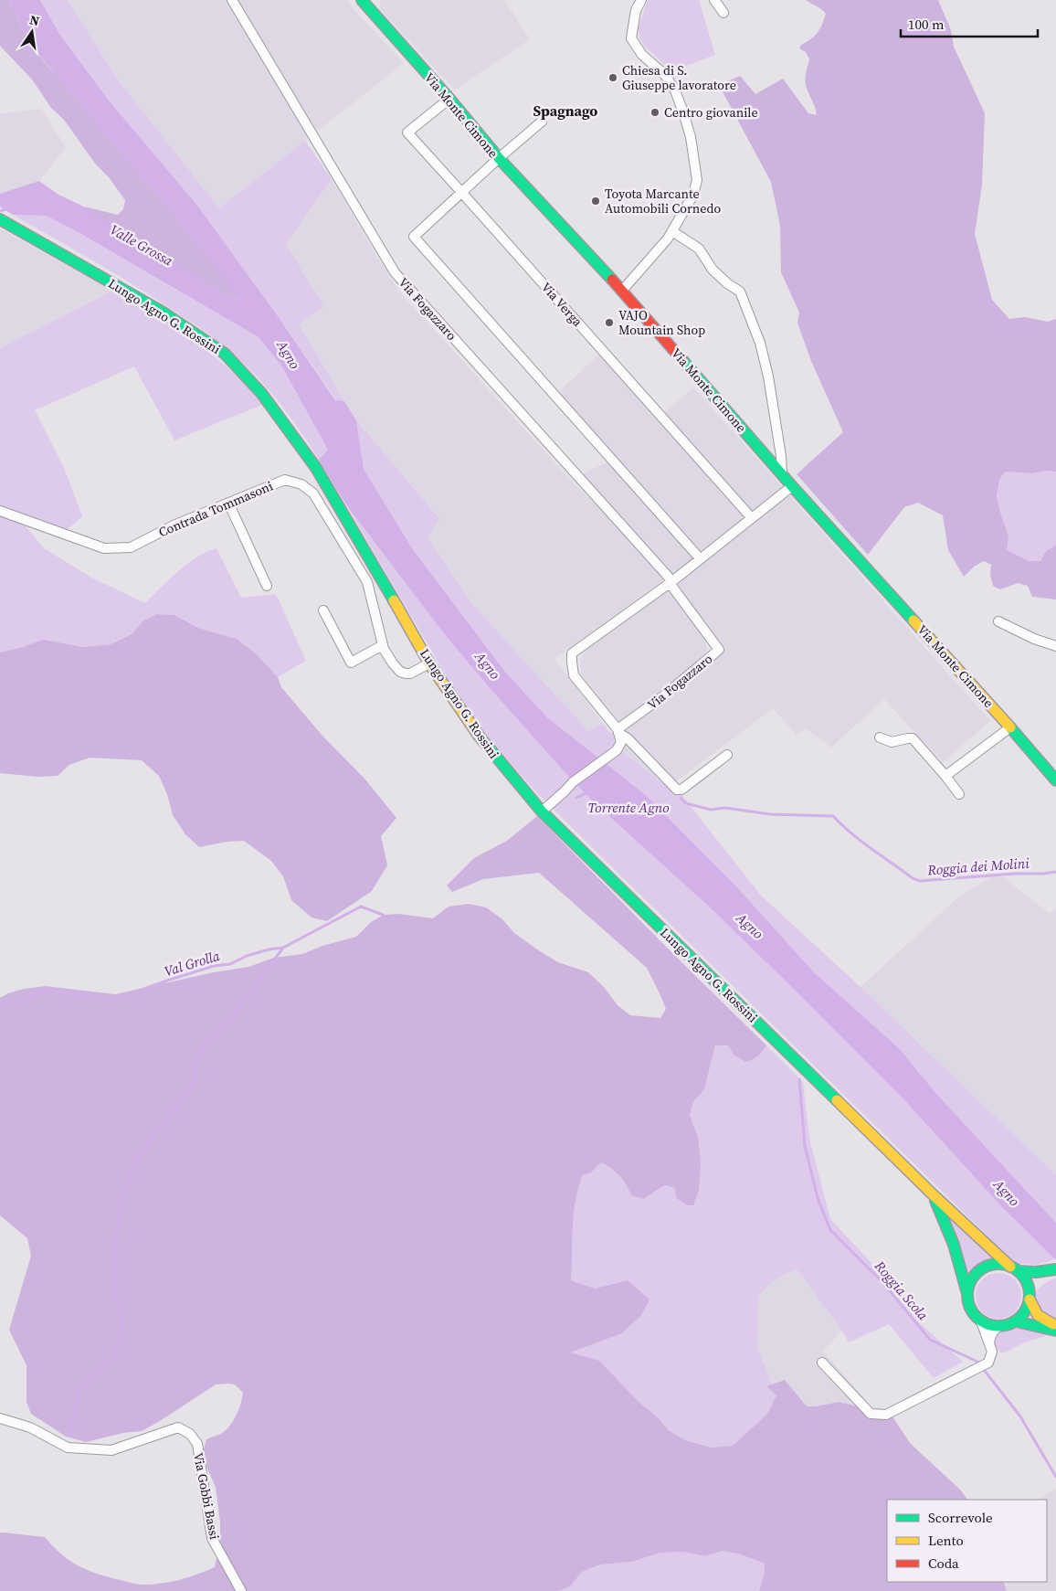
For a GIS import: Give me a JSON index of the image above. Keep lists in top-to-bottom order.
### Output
{
  "streets": {
    "main road": ["Via Monte Cimone", "Lungo Agno G. Rossini"],
    "street": [
      "Via Verga",
      "Via Fogazzaro",
      "Contrada Tommasoni",
      "Via Gobbi Bassi"
    ]
  },
  "crossings": [
    ["Via Monte Cimone", "Via Verga"],
    ["Lungo Agno G. Rossini", "Contrada Tommasoni"]
  ],
  "districts": ["Spagnago"],
  "water": [
    "Valle Grossa",
    "Agno",
    "Torrente Agno",
    "Roggia dei Molini",
    "Val Grolla",
    "Roggia Scola"
  ],
  "places": [
    "Chiesa di S. Giuseppe lavoratore",
    "Centro giovanile",
    "Toyota Marcante Automobili Cornedo",
    "VAJO Mountain Shop"
  ],
  "legend": ["Scorrevole", "Lento", "Coda"],
  "scale_bar": "100 m",
  "north": "top"
}
